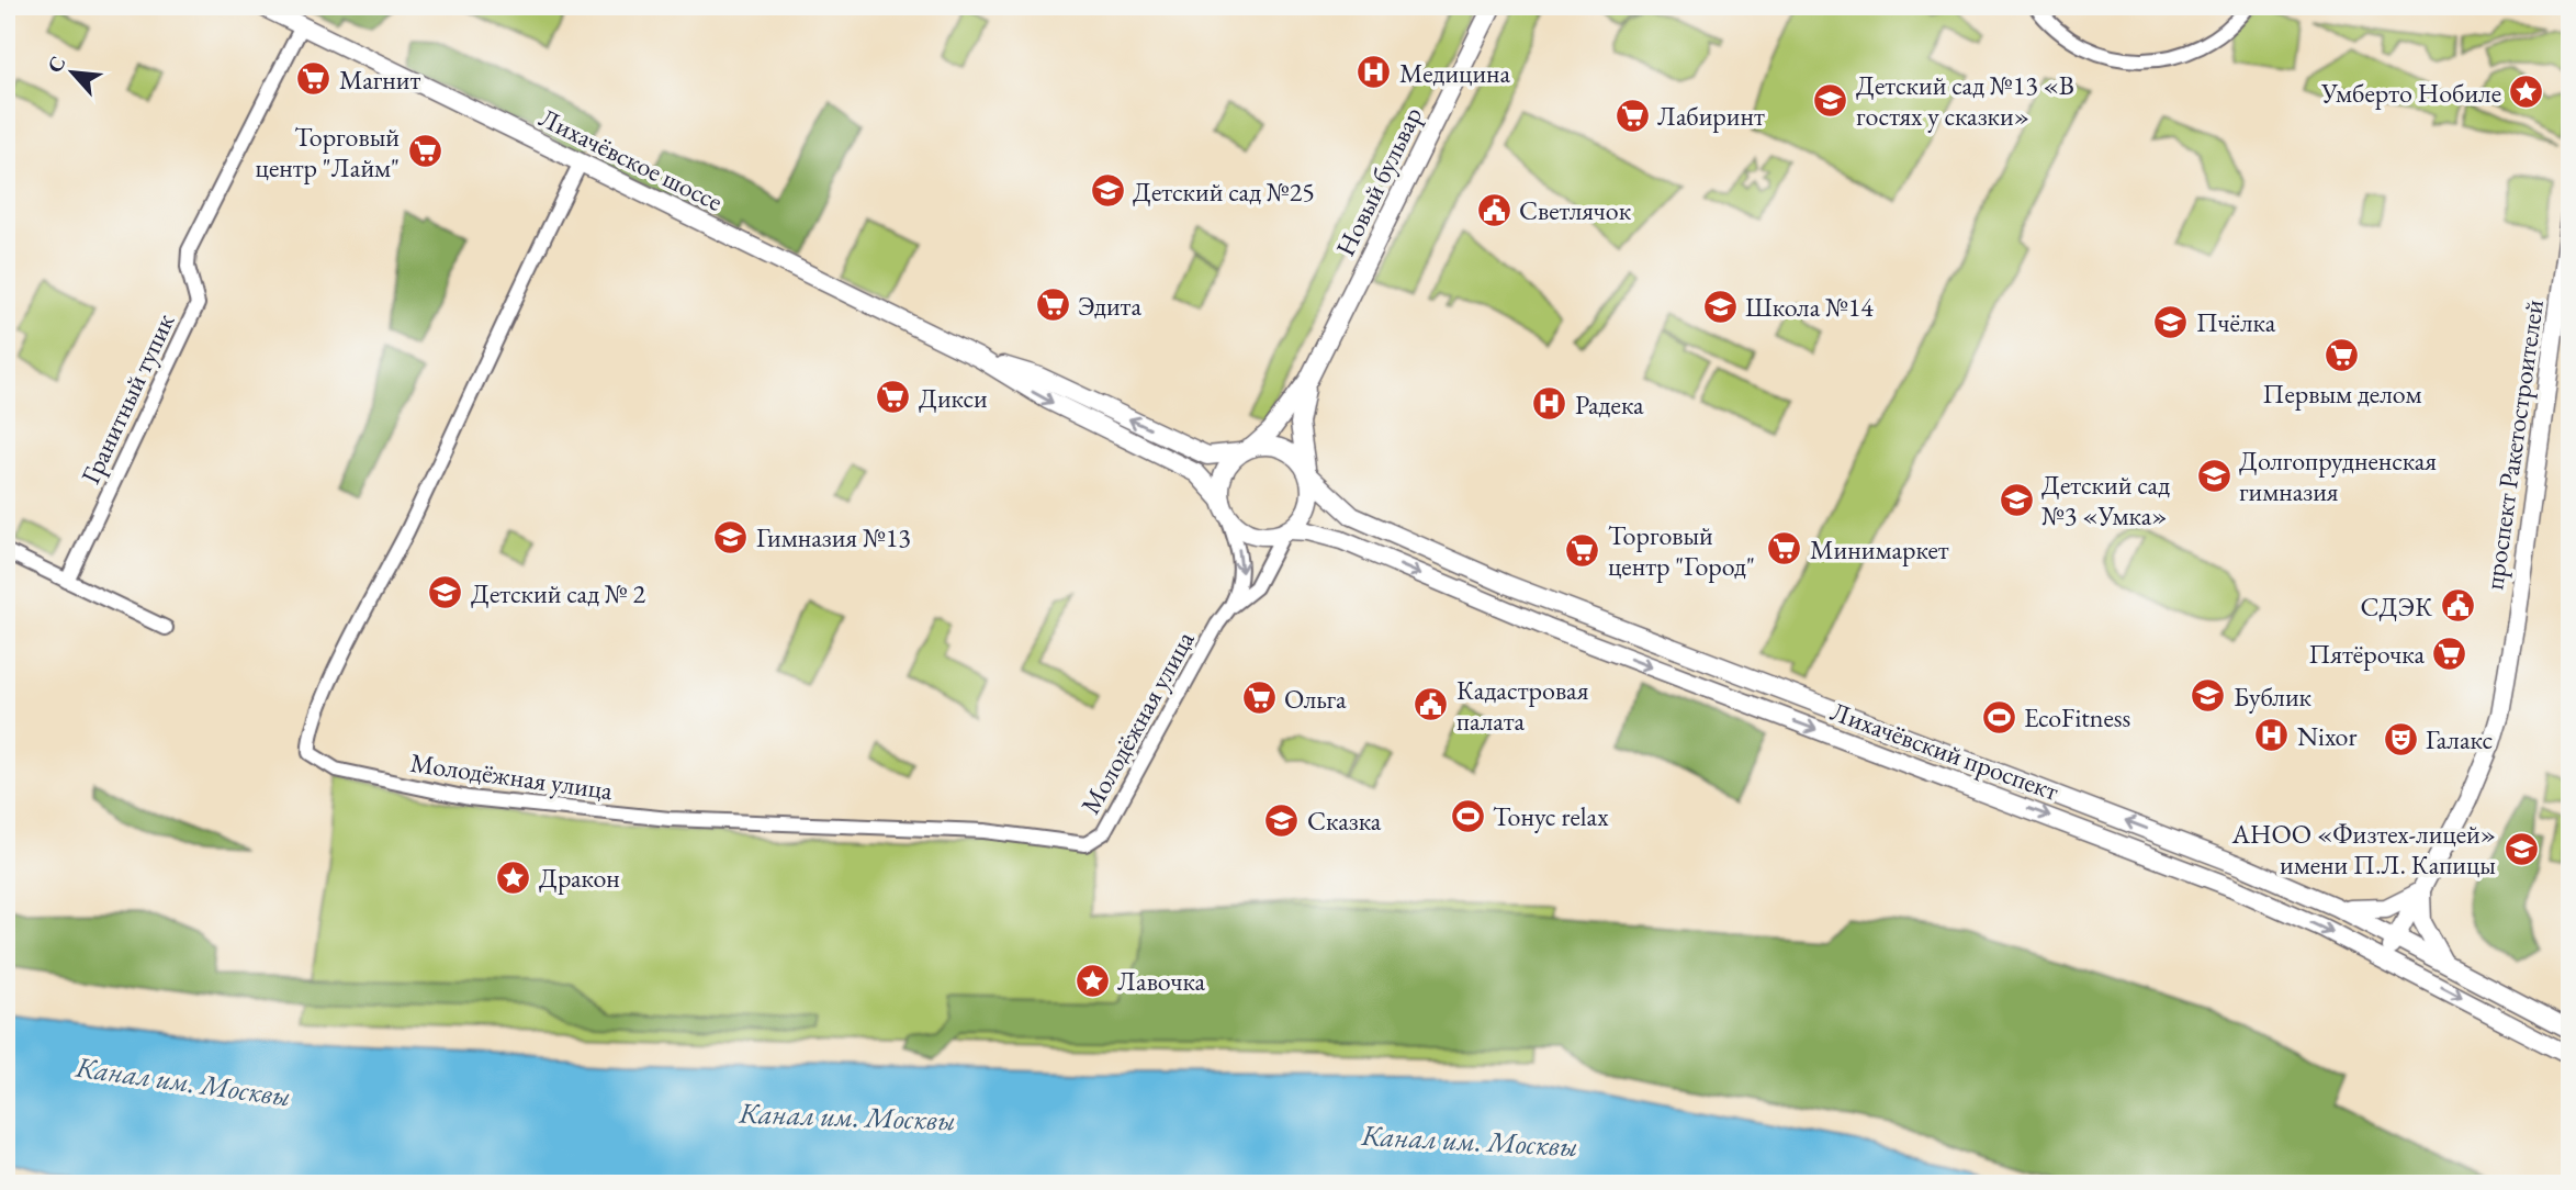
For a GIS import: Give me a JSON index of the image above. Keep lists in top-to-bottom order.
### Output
{
  "streets": {
    "main road": [
      "Лихачёвское шоссе",
      "Новый бульвар",
      "проспект Ракетостроителей",
      "Лихачёвский проспект"
    ],
    "street": ["Гранитный тупик", "Молодёжная улица"]
  },
  "crossings": [
    ["Лихачёвское шоссе", "Новый бульвар"],
    ["Лихачёвское шоссе", "Гранитный тупик"],
    ["Лихачёвское шоссе", "Молодёжная улица"],
    ["Лихачёвское шоссе", "Лихачёвский проспект"],
    ["Новый бульвар", "Молодёжная улица"],
    ["Новый бульвар", "Лихачёвский проспект"],
    ["проспект Ракетостроителей", "Лихачёвский проспект"],
    ["Молодёжная улица", "Лихачёвский проспект"]
  ],
  "water": ["Канал им. Москвы"],
  "places": {
    "hospital": ["Медицина", "Радека", "Nixor"],
    "supermarket": [
      "Магнит",
      "Лабиринт",
      "Торговый центр \"Лайм\"",
      "Эдита",
      "Первым делом",
      "Дикси",
      "Минимаркет",
      "Торговый центр \"Город\"",
      "Пятёрочка",
      "Ольга"
    ],
    "place": ["Умберто Нобиле", "Дракон", "Лавочка"],
    "school or university": [
      "Детский сад №13 «В гостях у сказки»",
      "Детский сад №25",
      "Школа №14",
      "Пчёлка",
      "Долгопрудненская гимназия",
      "Детский сад №3 «Умка»",
      "Гимназия №13",
      "Детский сад № 2",
      "Бублик",
      "Сказка",
      "АНОО «Физтех-лицей» имени П.Л. Капицы"
    ],
    "public building": ["Светлячок", "СДЭК", "Кадастровая палата"],
    "sports": ["EcoFitness", "Тонус relax"],
    "theatre": ["Галакс"]
  },
  "north": "top left"
}
